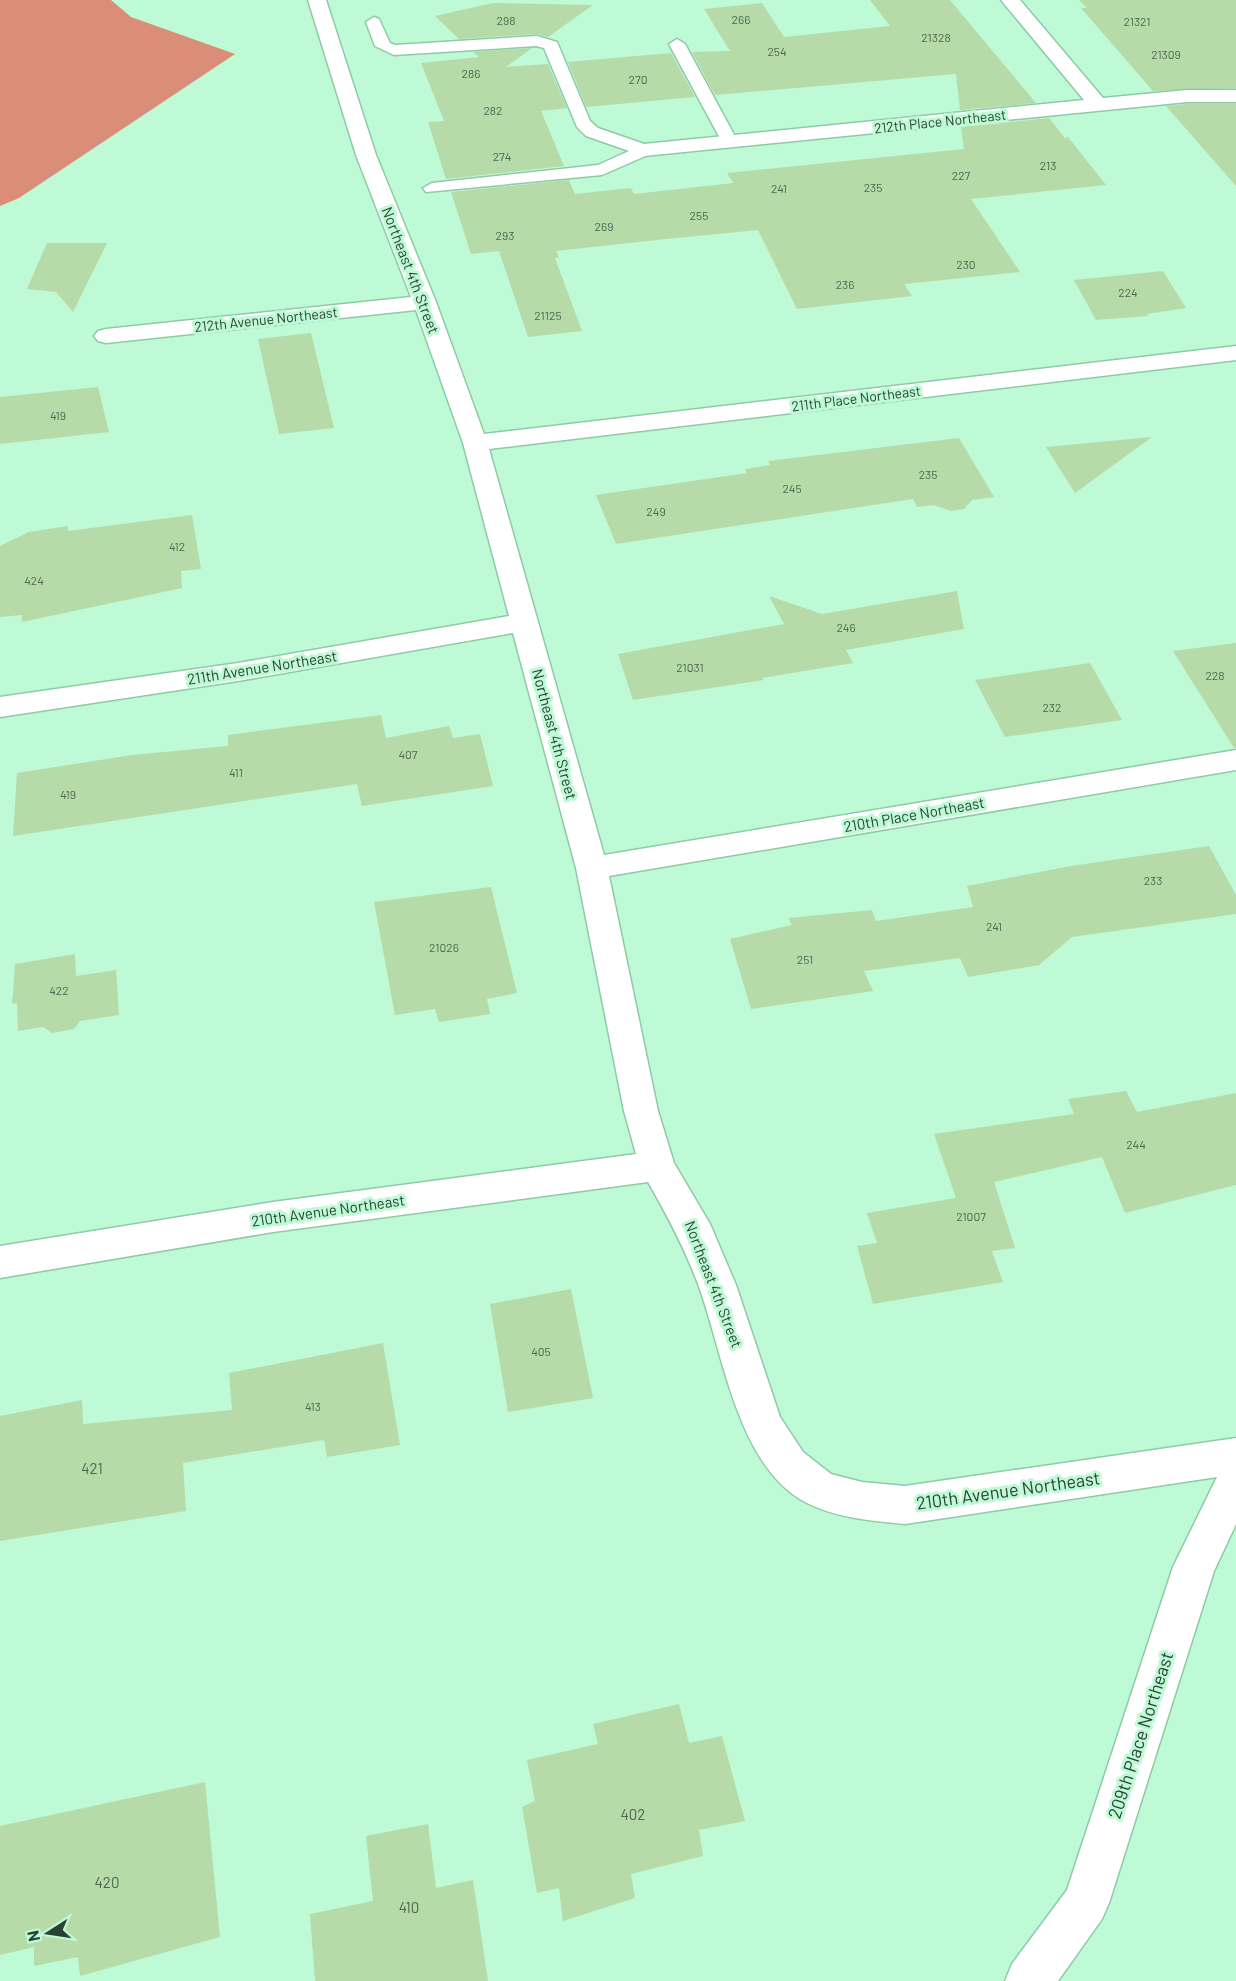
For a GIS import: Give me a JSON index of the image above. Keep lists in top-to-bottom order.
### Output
{
  "streets": {
    "street": [
      "212th Place Northeast",
      "Northeast 4th Street",
      "212th Avenue Northeast",
      "211th Place Northeast",
      "211th Avenue Northeast",
      "210th Place Northeast",
      "210th Avenue Northeast",
      "209th Place Northeast"
    ]
  },
  "crossings": [
    ["Northeast 4th Street", "212th Avenue Northeast"],
    ["Northeast 4th Street", "211th Place Northeast"],
    ["Northeast 4th Street", "211th Avenue Northeast"],
    ["Northeast 4th Street", "210th Place Northeast"],
    ["Northeast 4th Street", "210th Avenue Northeast"]
  ],
  "house_numbers": [
    "266",
    "298",
    "21321",
    "21328",
    "254",
    "21309",
    "286",
    "270",
    "282",
    "274",
    "213",
    "227",
    "235",
    "241",
    "255",
    "269",
    "293",
    "230",
    "236",
    "224",
    "21125",
    "419",
    "235",
    "245",
    "249",
    "412",
    "424",
    "246",
    "21031",
    "228",
    "232",
    "407",
    "411",
    "419",
    "233",
    "241",
    "21026",
    "251",
    "422",
    "244",
    "21007",
    "405",
    "413",
    "421",
    "402",
    "420",
    "410"
  ],
  "north": "left"
}
